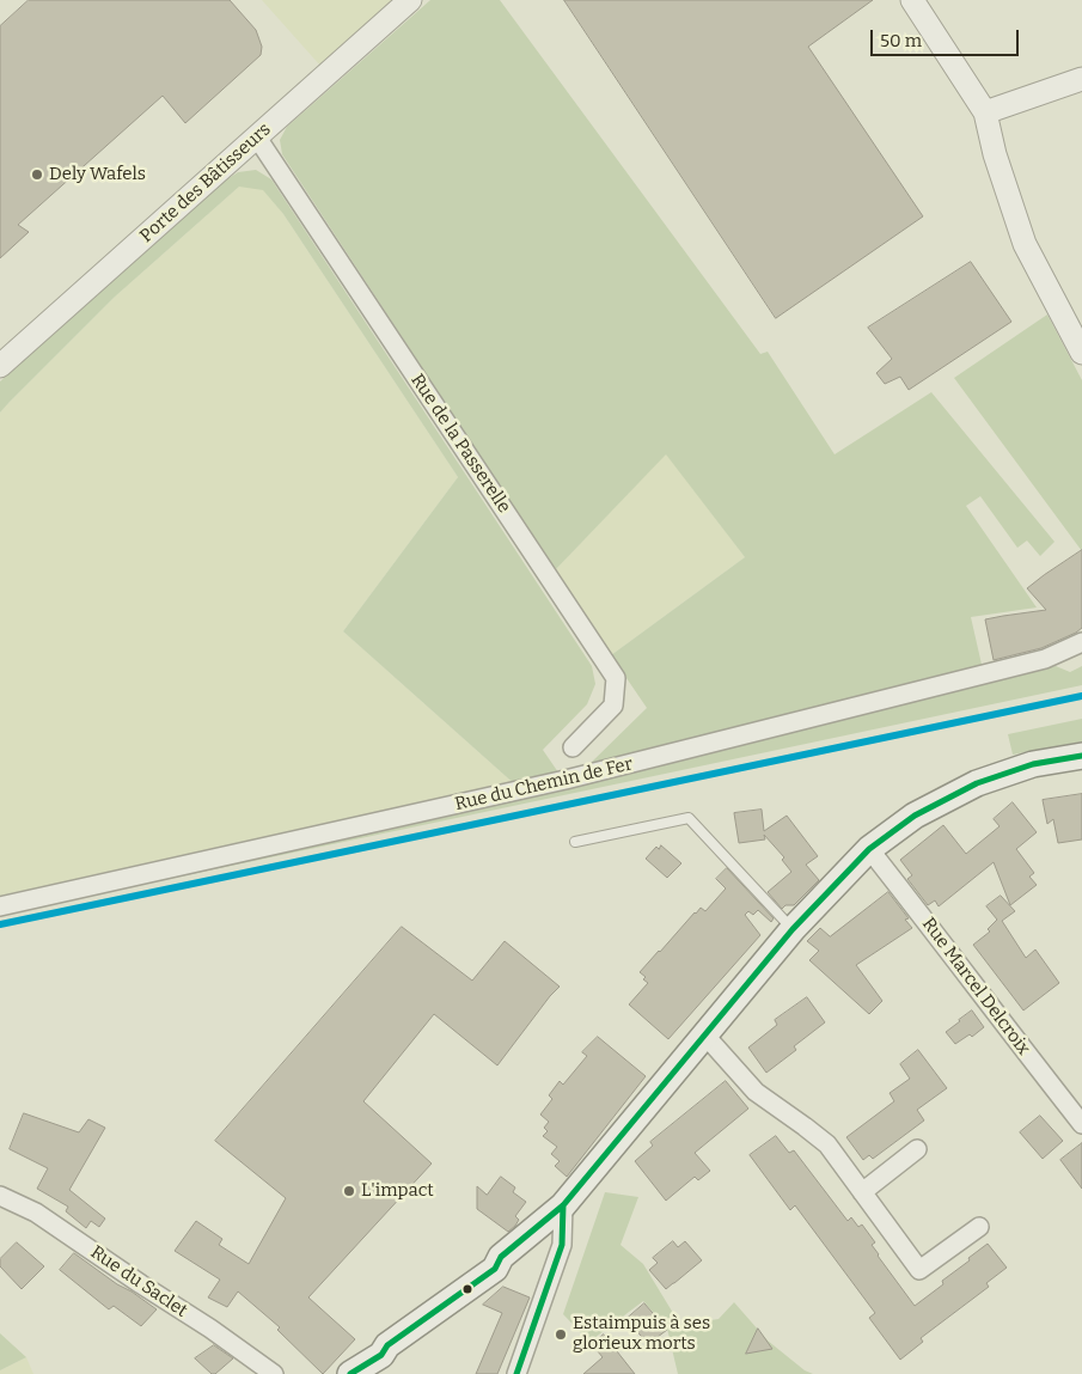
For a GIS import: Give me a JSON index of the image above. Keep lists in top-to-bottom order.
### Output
{
  "streets": {
    "street": [
      "Porte des Bâtisseurs",
      "Rue de la Passerelle",
      "Rue du Chemin de Fer",
      "Rue Marcel Delcroix",
      "Rue du Saclet"
    ]
  },
  "crossings": [
    ["Porte des Bâtisseurs", "Rue de la Passerelle"]
  ],
  "places": ["Dely Wafels", "L'impact", "Estaimpuis à ses glorieux morts"],
  "scale_bar": "50 m"
}
